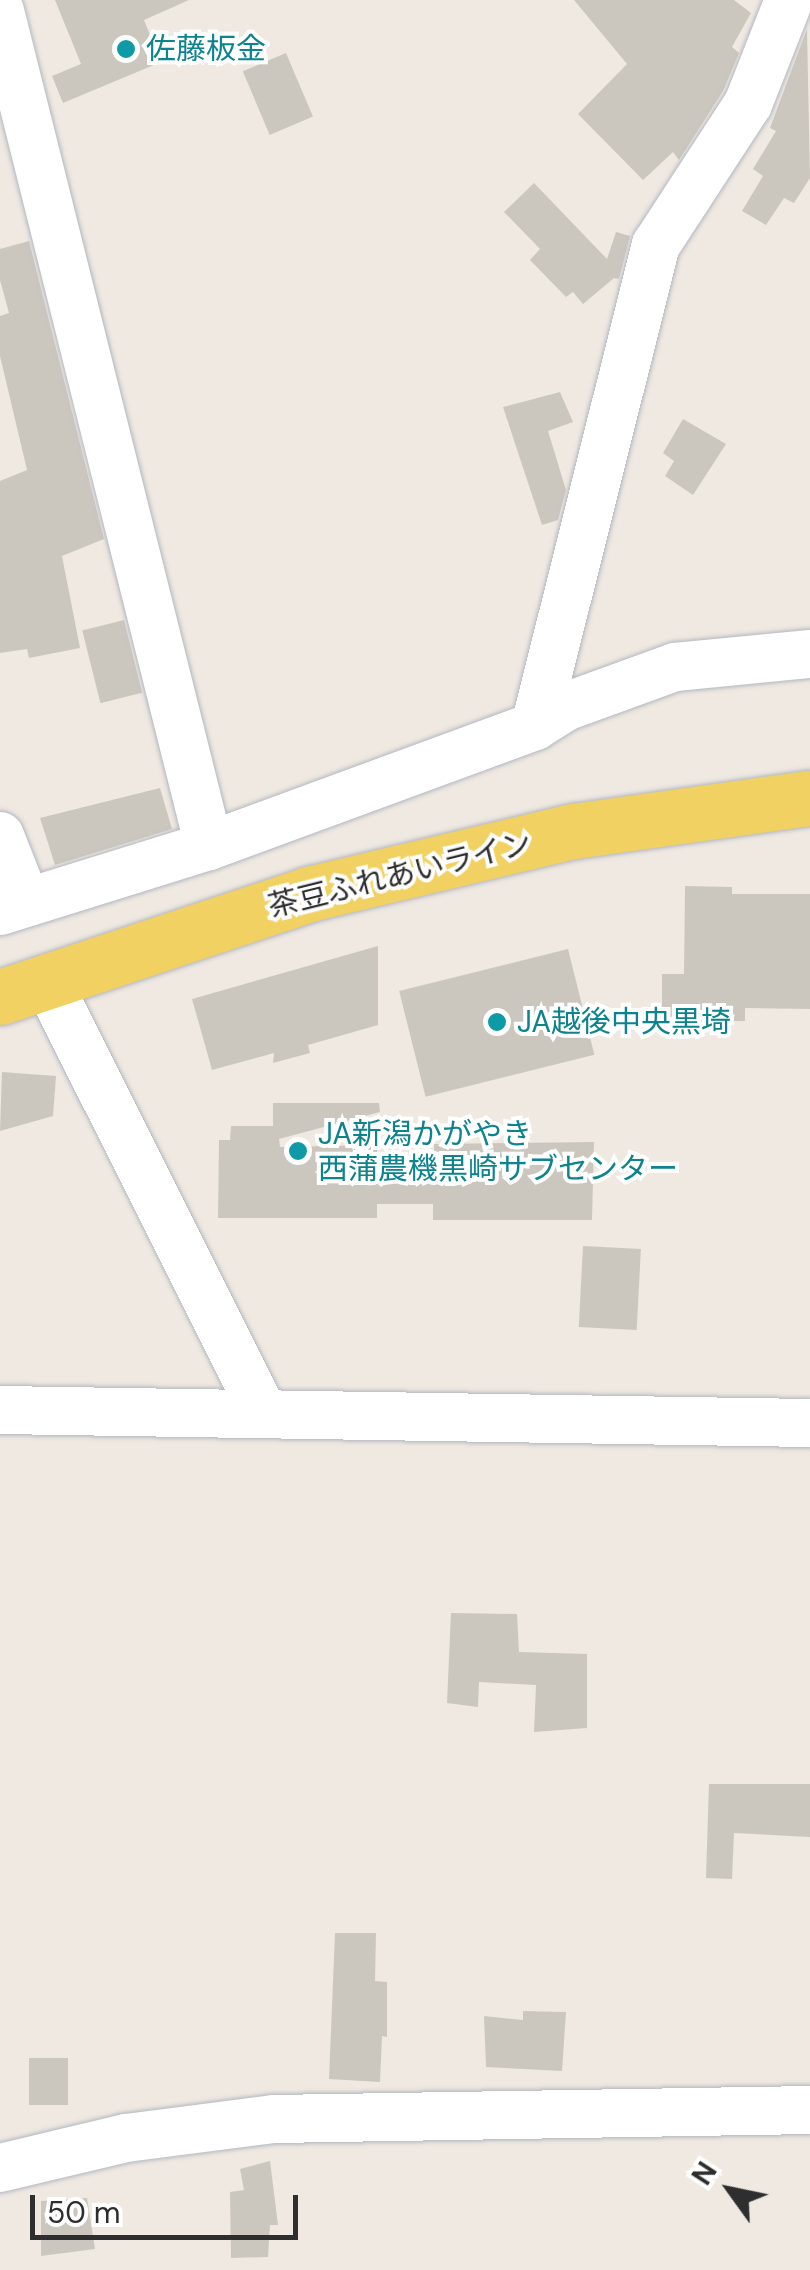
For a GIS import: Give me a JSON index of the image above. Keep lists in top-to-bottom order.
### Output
{
  "streets": {
    "main road": ["茶豆ふれあいライン"]
  },
  "places": ["佐藤板金", "JA越後中央黒埼", "JA新潟かがやき 西蒲農機黒崎サブセンター"],
  "scale_bar": "50 m",
  "north": "top left"
}
